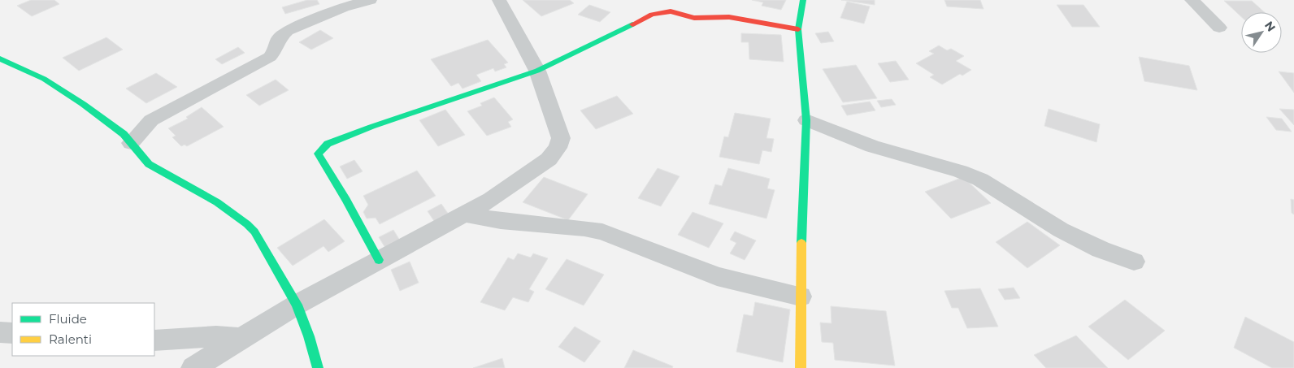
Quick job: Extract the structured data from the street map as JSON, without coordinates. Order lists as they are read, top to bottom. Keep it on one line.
{"legend":["Fluide","Ralenti"],"north":"top right"}
